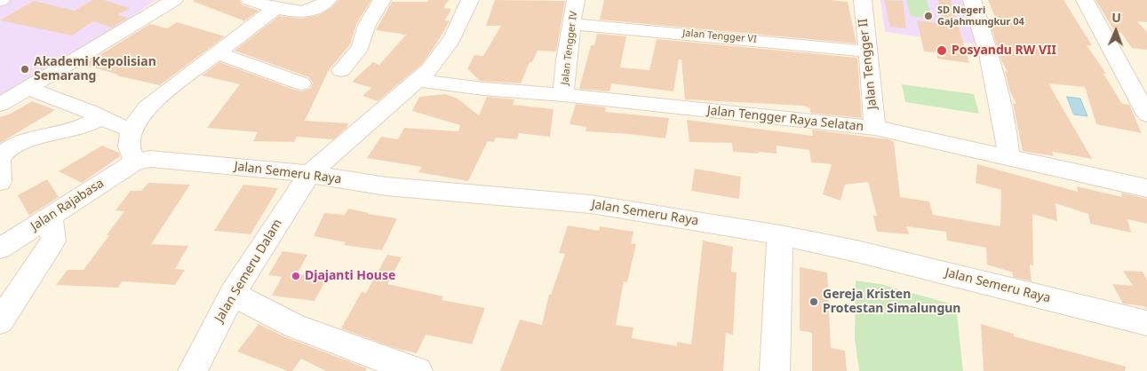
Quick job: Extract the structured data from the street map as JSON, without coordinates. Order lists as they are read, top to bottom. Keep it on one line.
{"streets":{"street":["Jalan Tengger VI","Jalan Tengger IV","Jalan Tengger II","Jalan Tengger Raya Selatan","Jalan Semeru Raya","Jalan Rajabasa","Jalan Semeru Dalam"]},"crossings":[["Jalan Tengger VI","Jalan Tengger IV"],["Jalan Tengger VI","Jalan Tengger II"],["Jalan Tengger IV","Jalan Tengger Raya Selatan"],["Jalan Tengger II","Jalan Tengger Raya Selatan"],["Jalan Tengger Raya Selatan","Jalan Semeru Dalam"],["Jalan Semeru Raya","Jalan Rajabasa"],["Jalan Semeru Raya","Jalan Semeru Dalam"]],"places":["SD Negeri Gajahmungkur 04","Posyandu RW VII","Akademi Kepolisian Semarang","Djajanti House","Gereja Kristen Protestan Simalungun"],"north":"top"}
